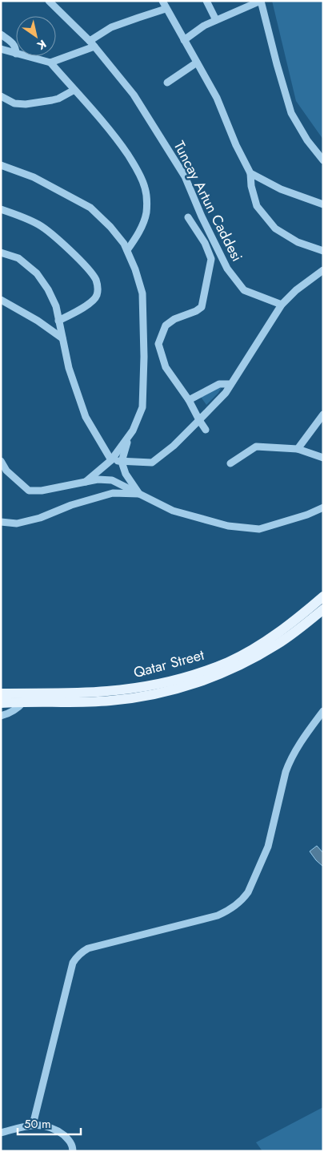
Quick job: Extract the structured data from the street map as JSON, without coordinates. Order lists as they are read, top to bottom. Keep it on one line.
{"streets":{"main road":["Qatar Street"],"street":["Tuncay Artun Caddesi"]},"scale_bar":"50 m","north":"bottom right"}
